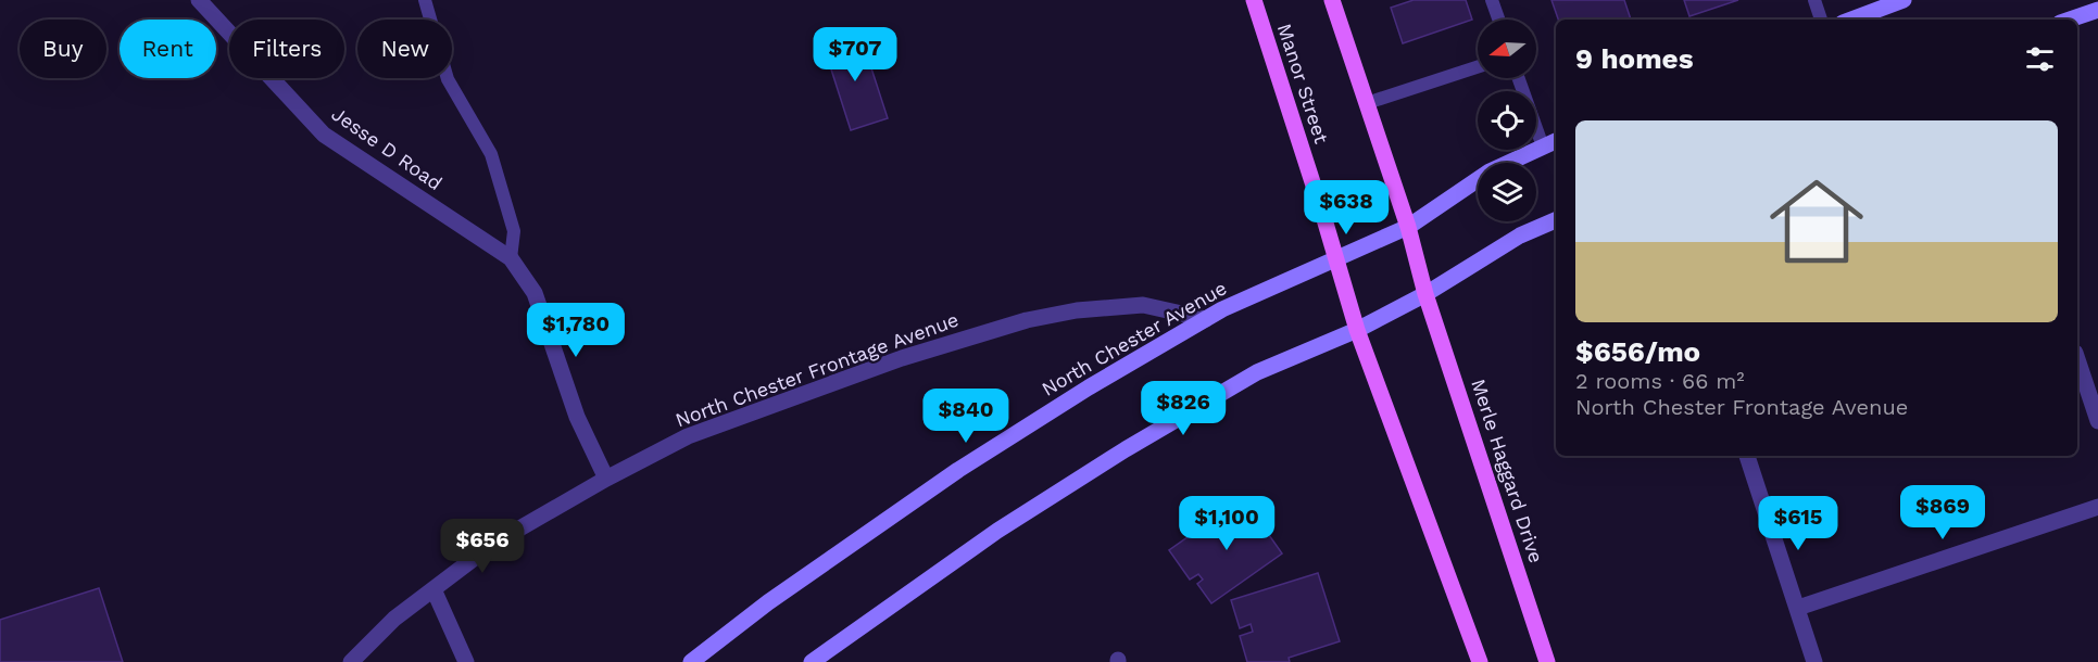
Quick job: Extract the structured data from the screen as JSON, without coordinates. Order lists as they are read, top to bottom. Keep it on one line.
{"streets":{"main road":["Manor Street","North Chester Avenue","Merle Haggard Drive"],"street":["Jesse D Road","North Chester Frontage Avenue"]},"crossings":[["Manor Street","North Chester Avenue"],["Jesse D Road","North Chester Frontage Avenue"],["North Chester Avenue","North Chester Frontage Avenue"]],"north":"left","page":{"chip":["Buy","Rent","Filters","New"],"heading":"9 homes","price":["$707","$638","$1,780","$826","$840","$869","$1,100","$615","$656"],"list":[{"name":"$656/mo","note":"2 rooms · 66 m² · North Chester Frontage Avenue"}]}}
